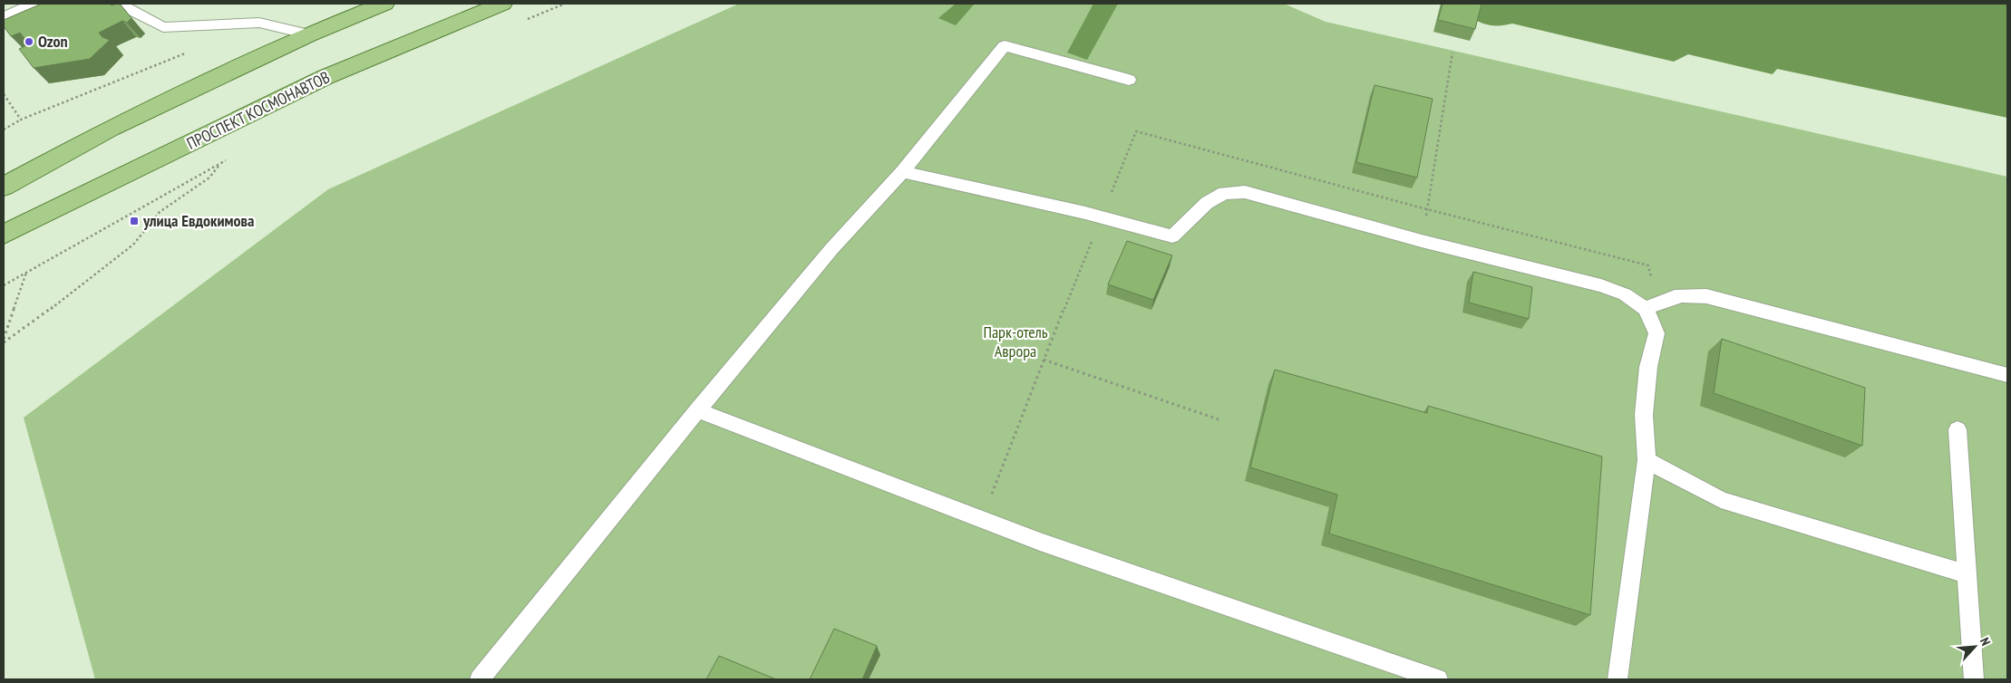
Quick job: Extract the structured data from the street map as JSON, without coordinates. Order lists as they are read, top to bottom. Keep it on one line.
{"streets":{"main road":["ПРОСПЕКТ КОСМОНАВТОВ"]},"parks":["Парк-отель Аврора"],"places":{"other":["Ozon"],"transit":["улица Евдокимова"]},"north":"top right"}
